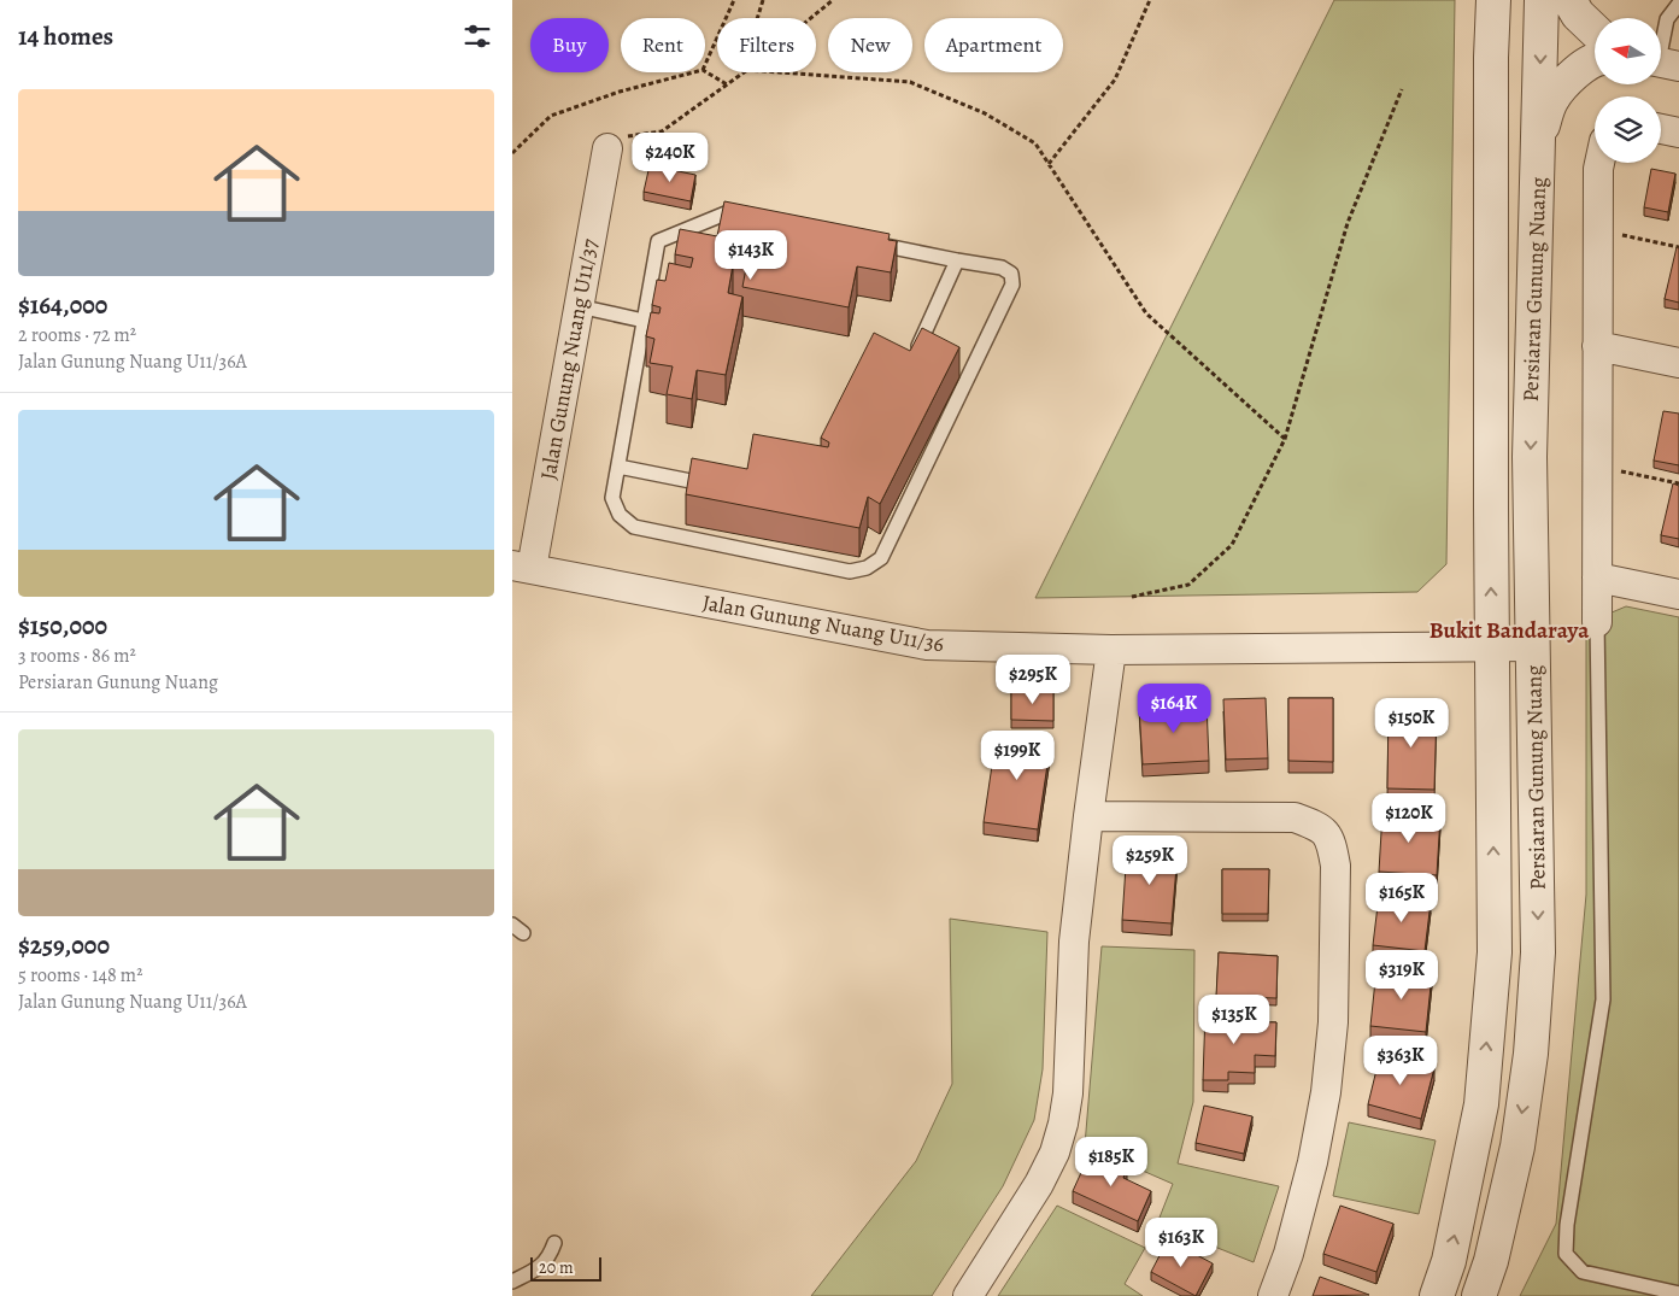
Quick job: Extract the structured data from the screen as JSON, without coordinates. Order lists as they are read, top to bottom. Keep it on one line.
{"streets":{"street":["Persiaran Gunung Nuang","Jalan Gunung Nuang U11/37","Jalan Gunung Nuang U11/36"]},"crossings":[["Persiaran Gunung Nuang","Jalan Gunung Nuang U11/36"],["Jalan Gunung Nuang U11/37","Jalan Gunung Nuang U11/36"]],"districts":["Bukit Bandaraya"],"scale_bar":"20 m","north":"left","page":{"heading":"14 homes","chip":["Buy","Rent","Filters","New","Apartment"],"list":[{"name":"$164,000","note":"2 rooms · 72 m² · Jalan Gunung Nuang U11/36A"},{"name":"$150,000","note":"3 rooms · 86 m² · Persiaran Gunung Nuang"},{"name":"$259,000","note":"5 rooms · 148 m² · Jalan Gunung Nuang U11/36A"}],"price":["$240K","$143K","$295K","$164K","$150K","$199K","$120K","$259K","$165K","$319K","$135K","$363K","$185K","$163K"],"scale":"20 m"}}
